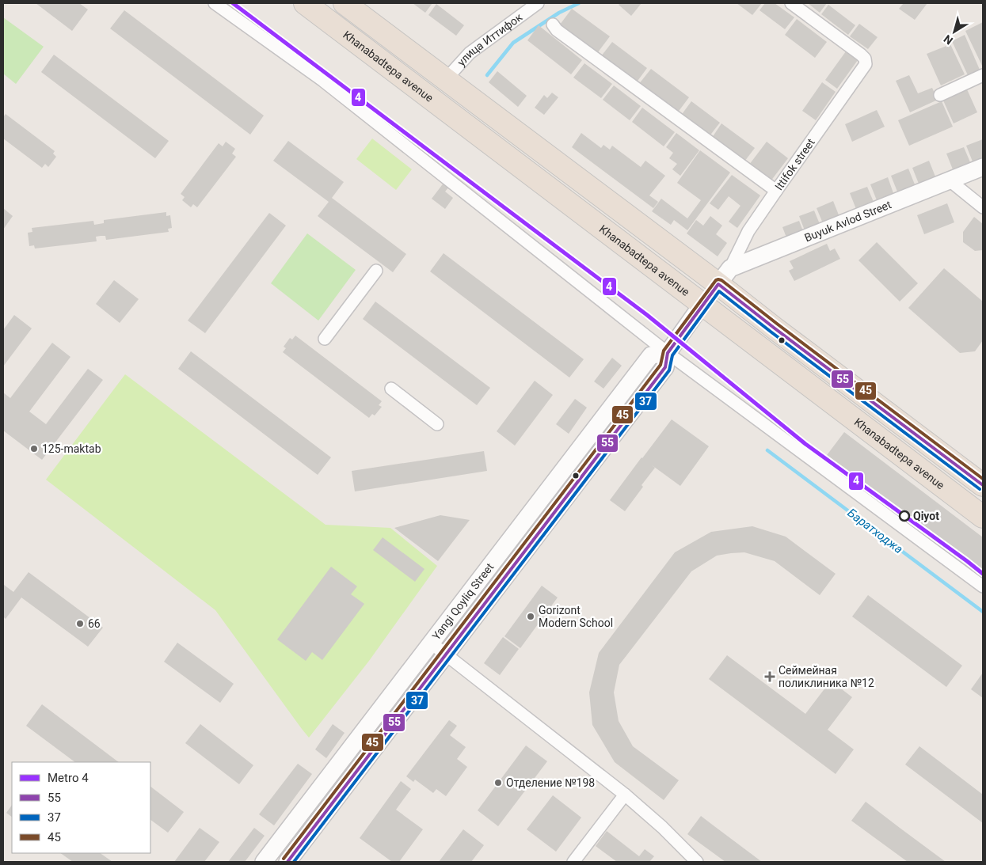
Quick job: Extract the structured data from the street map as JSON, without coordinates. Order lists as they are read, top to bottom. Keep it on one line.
{"streets":{"highway":["Khanabadtepa avenue"],"main road":["Buyuk Avlod Street","Yangi Qoyliq Street"],"street":["улица Иттифок","Ittifok street"]},"crossings":[["Ittifok street","Buyuk Avlod Street"]],"water":["Баратходжа"],"places":{"other":["125-maktab","Qiyot","Gorizont Modern School","66","Отделение №198"],"health":["Сеймейная поликлиника №12"]},"lines":["metro line 4","transit line 45","transit line 55","transit line 37"],"legend":["Metro 4","55","37","45"],"north":"bottom left"}
